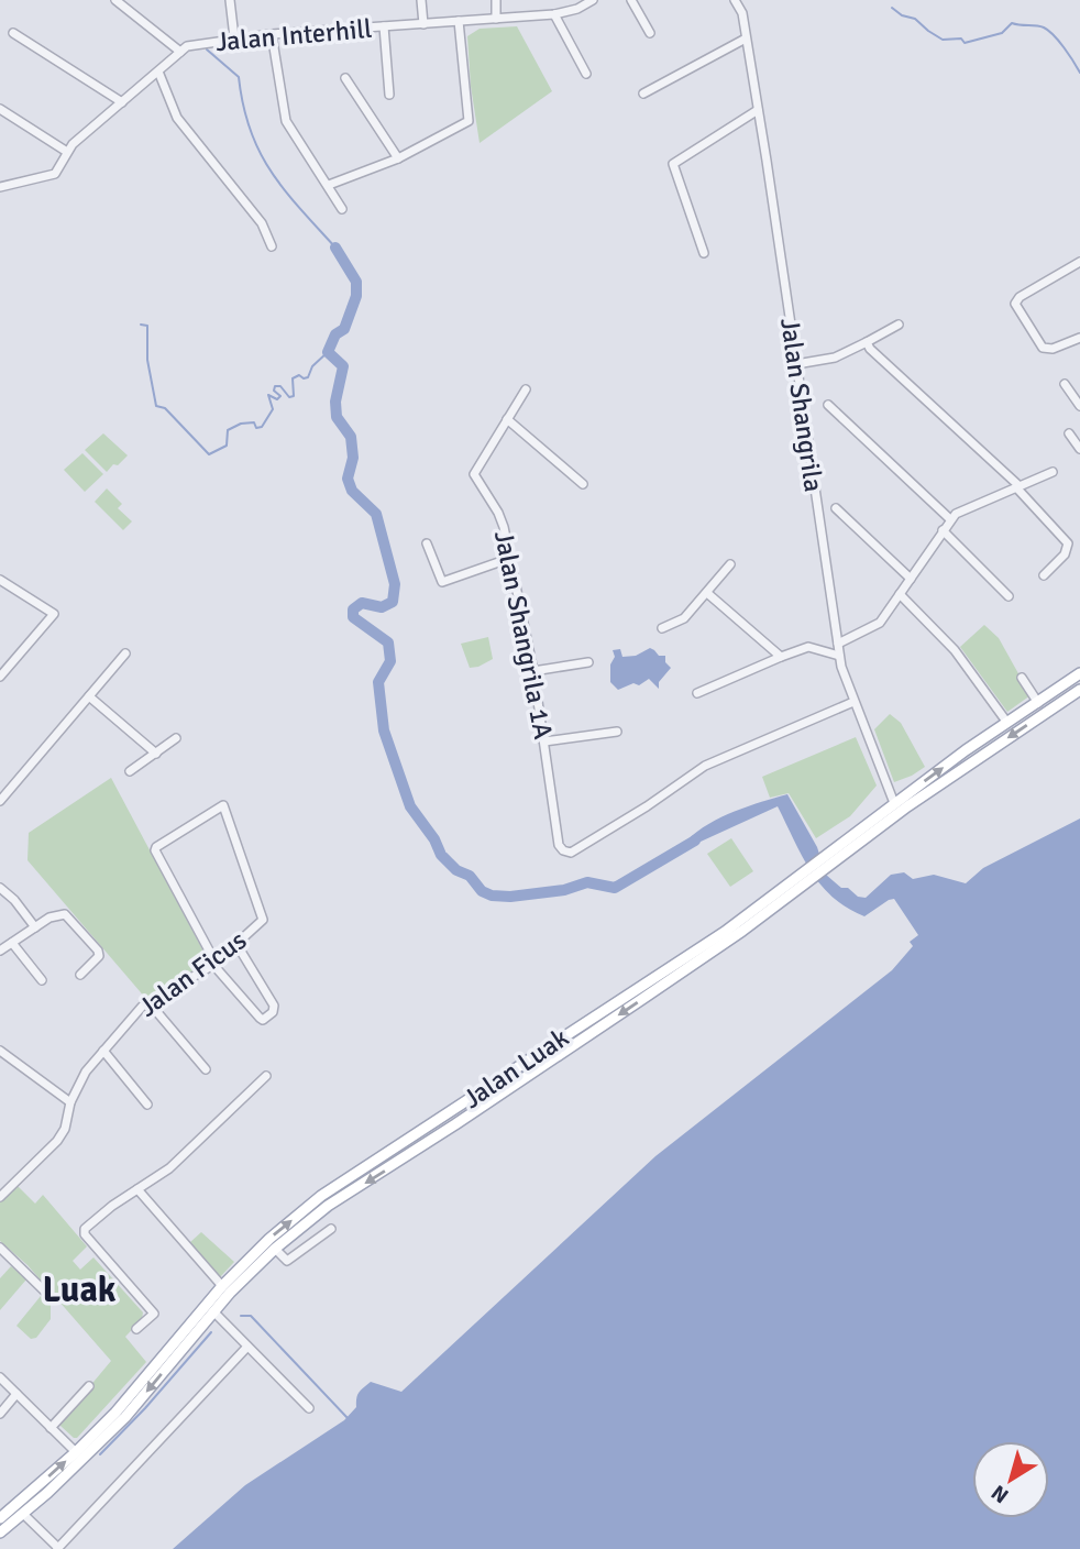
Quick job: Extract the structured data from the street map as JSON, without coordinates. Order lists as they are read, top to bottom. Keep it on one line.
{"streets":{"main road":["Jalan Luak"],"street":["Jalan Interhill","Jalan Shangrila","Jalan Shangrila 1A","Jalan Ficus"]},"crossings":[["Jalan Shangrila","Jalan Shangrila 1A"],["Jalan Shangrila","Jalan Luak"]],"districts":["Luak"],"north":"bottom left"}
